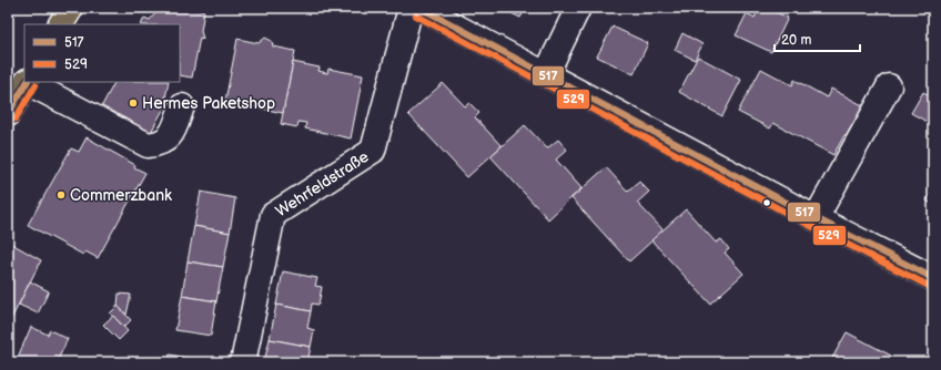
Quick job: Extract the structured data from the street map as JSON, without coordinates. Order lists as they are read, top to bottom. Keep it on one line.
{"streets":{"street":["Wehrfeldstraße"]},"places":["Hermes Paketshop","Commerzbank"],"lines":["transit line 517","transit line 529"],"legend":["517","529"],"scale_bar":"20 m"}
